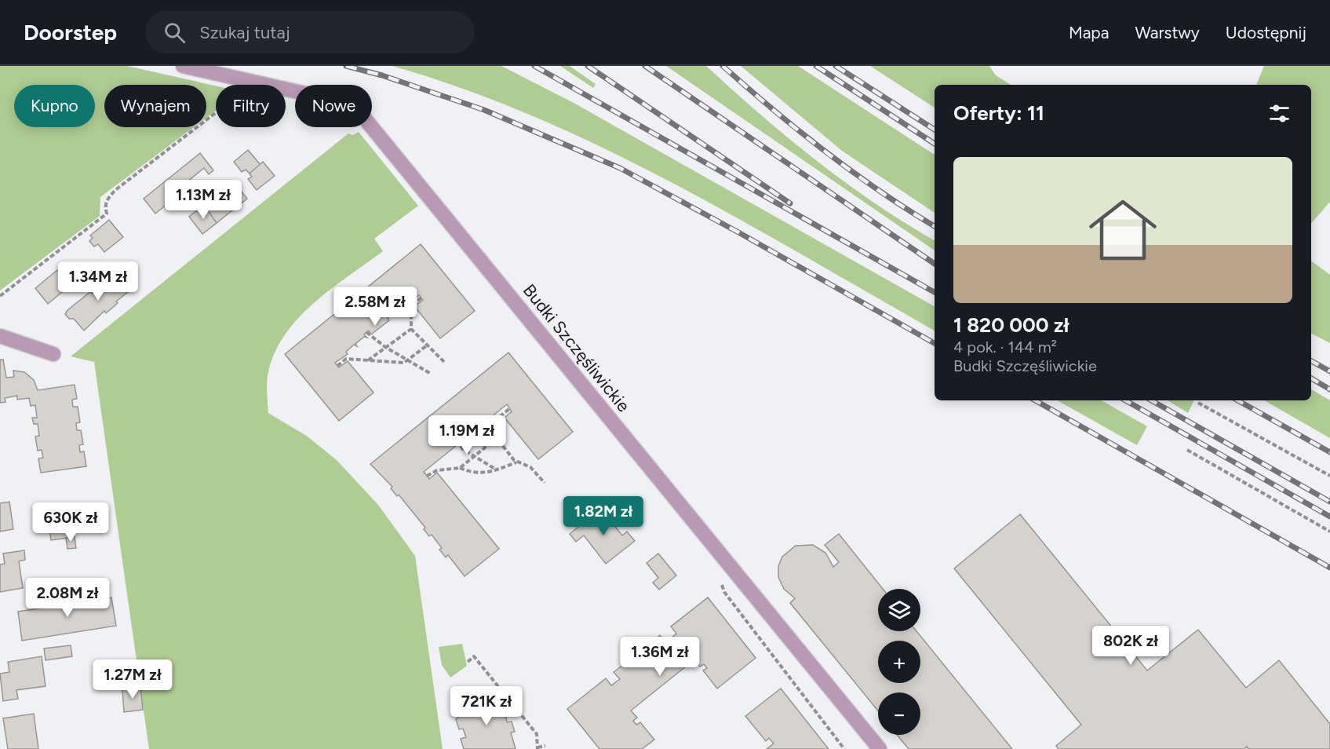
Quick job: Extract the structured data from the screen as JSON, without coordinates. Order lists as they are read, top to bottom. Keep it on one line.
{"streets":{"street":["Budki Szczęśliwickie"]},"page":{"header":"Doorstep","search":"Szukaj tutaj","nav":["Mapa","Warstwy","Udostępnij"],"chip":["Kupno","Wynajem","Filtry","Nowe"],"heading":"Oferty: 11","list":[{"name":"1 820 000 zł","note":"4 pok. · 144 m² · Budki Szczęśliwickie"}],"price":["1.13M zł","1.34M zł","2.58M zł","1.19M zł","1.82M zł","630K zł","2.08M zł","802K zł","1.36M zł","1.27M zł","721K zł"],"map_buttons":["+","−"]}}
